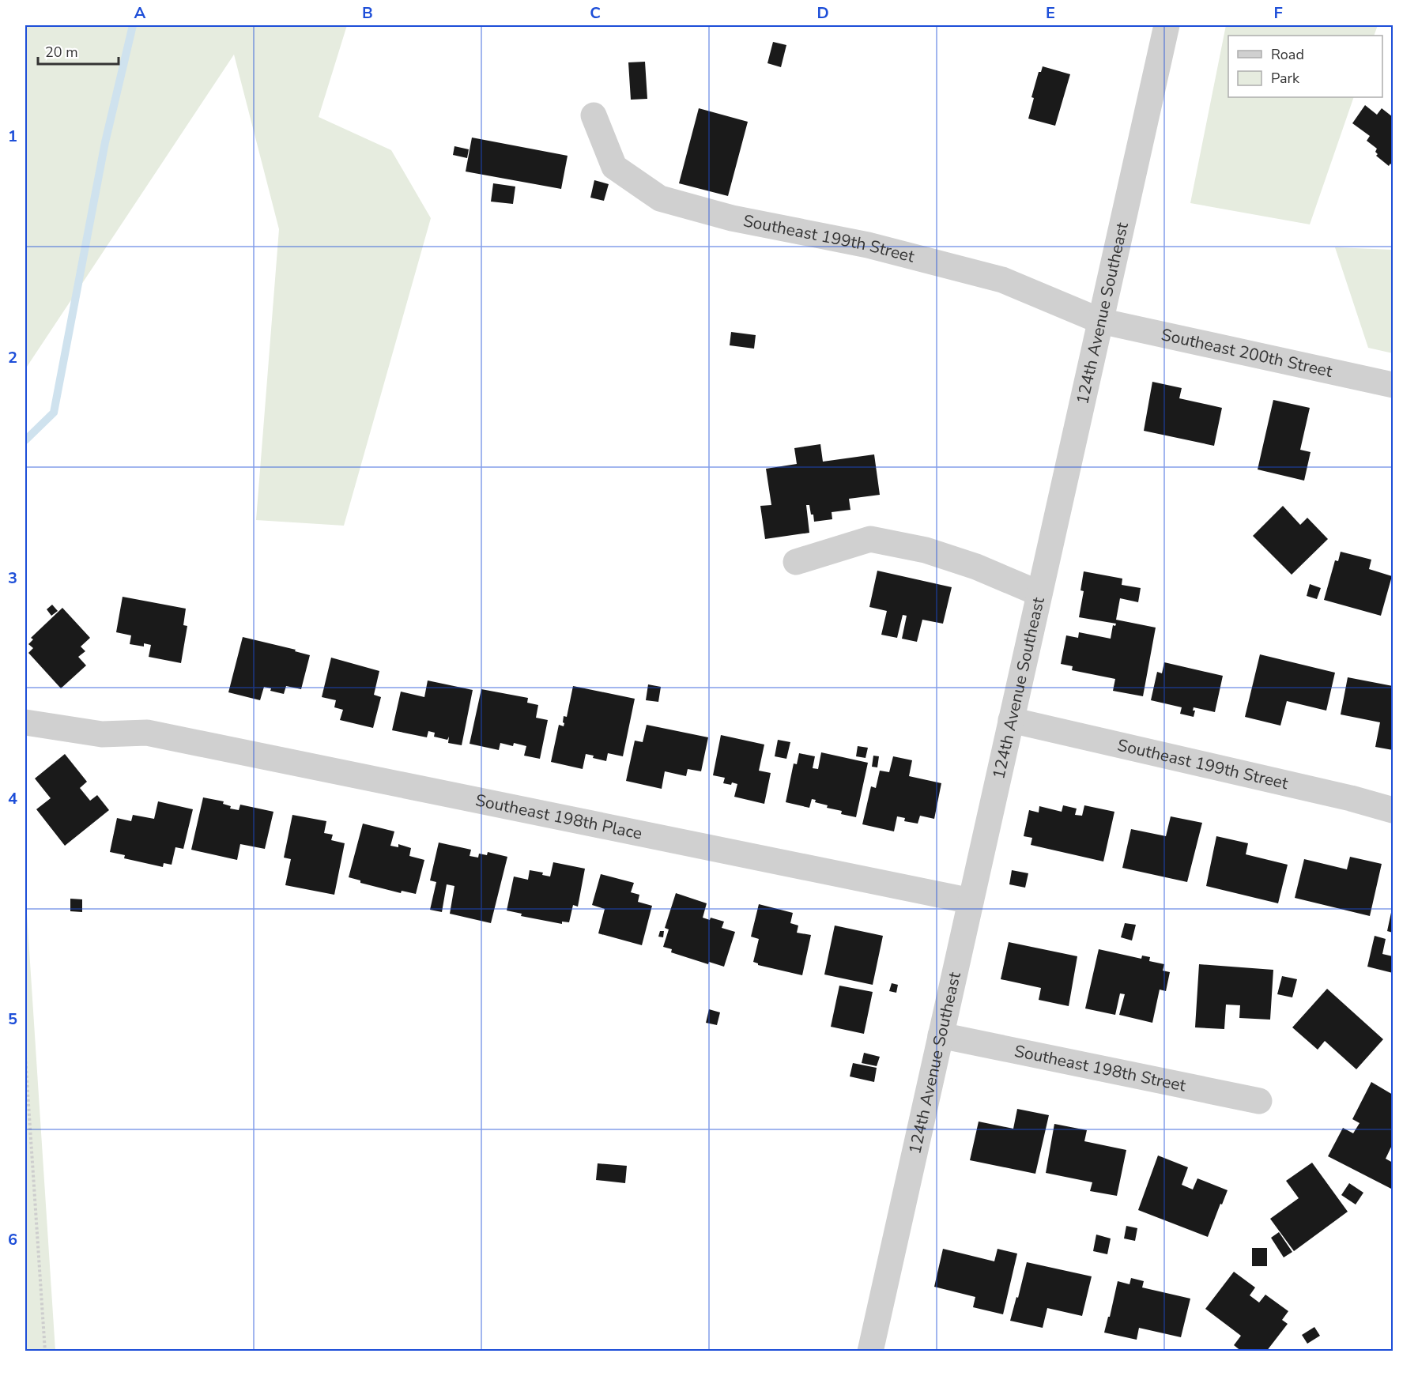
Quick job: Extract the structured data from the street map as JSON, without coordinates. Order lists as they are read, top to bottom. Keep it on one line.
{"streets":{"street":["Southeast 199th Street","124th Avenue Southeast","Southeast 200th Street","Southeast 198th Place","Southeast 198th Street"]},"crossings":[["Southeast 199th Street","124th Avenue Southeast"],["Southeast 199th Street","Southeast 200th Street"],["124th Avenue Southeast","Southeast 200th Street"],["124th Avenue Southeast","Southeast 198th Place"],["124th Avenue Southeast","Southeast 198th Street"]],"legend":["Road","Park"],"scale_bar":"20 m","grid":{"columns":["A","B","C","D","E","F"],"rows":["1","2","3","4","5","6"]}}
